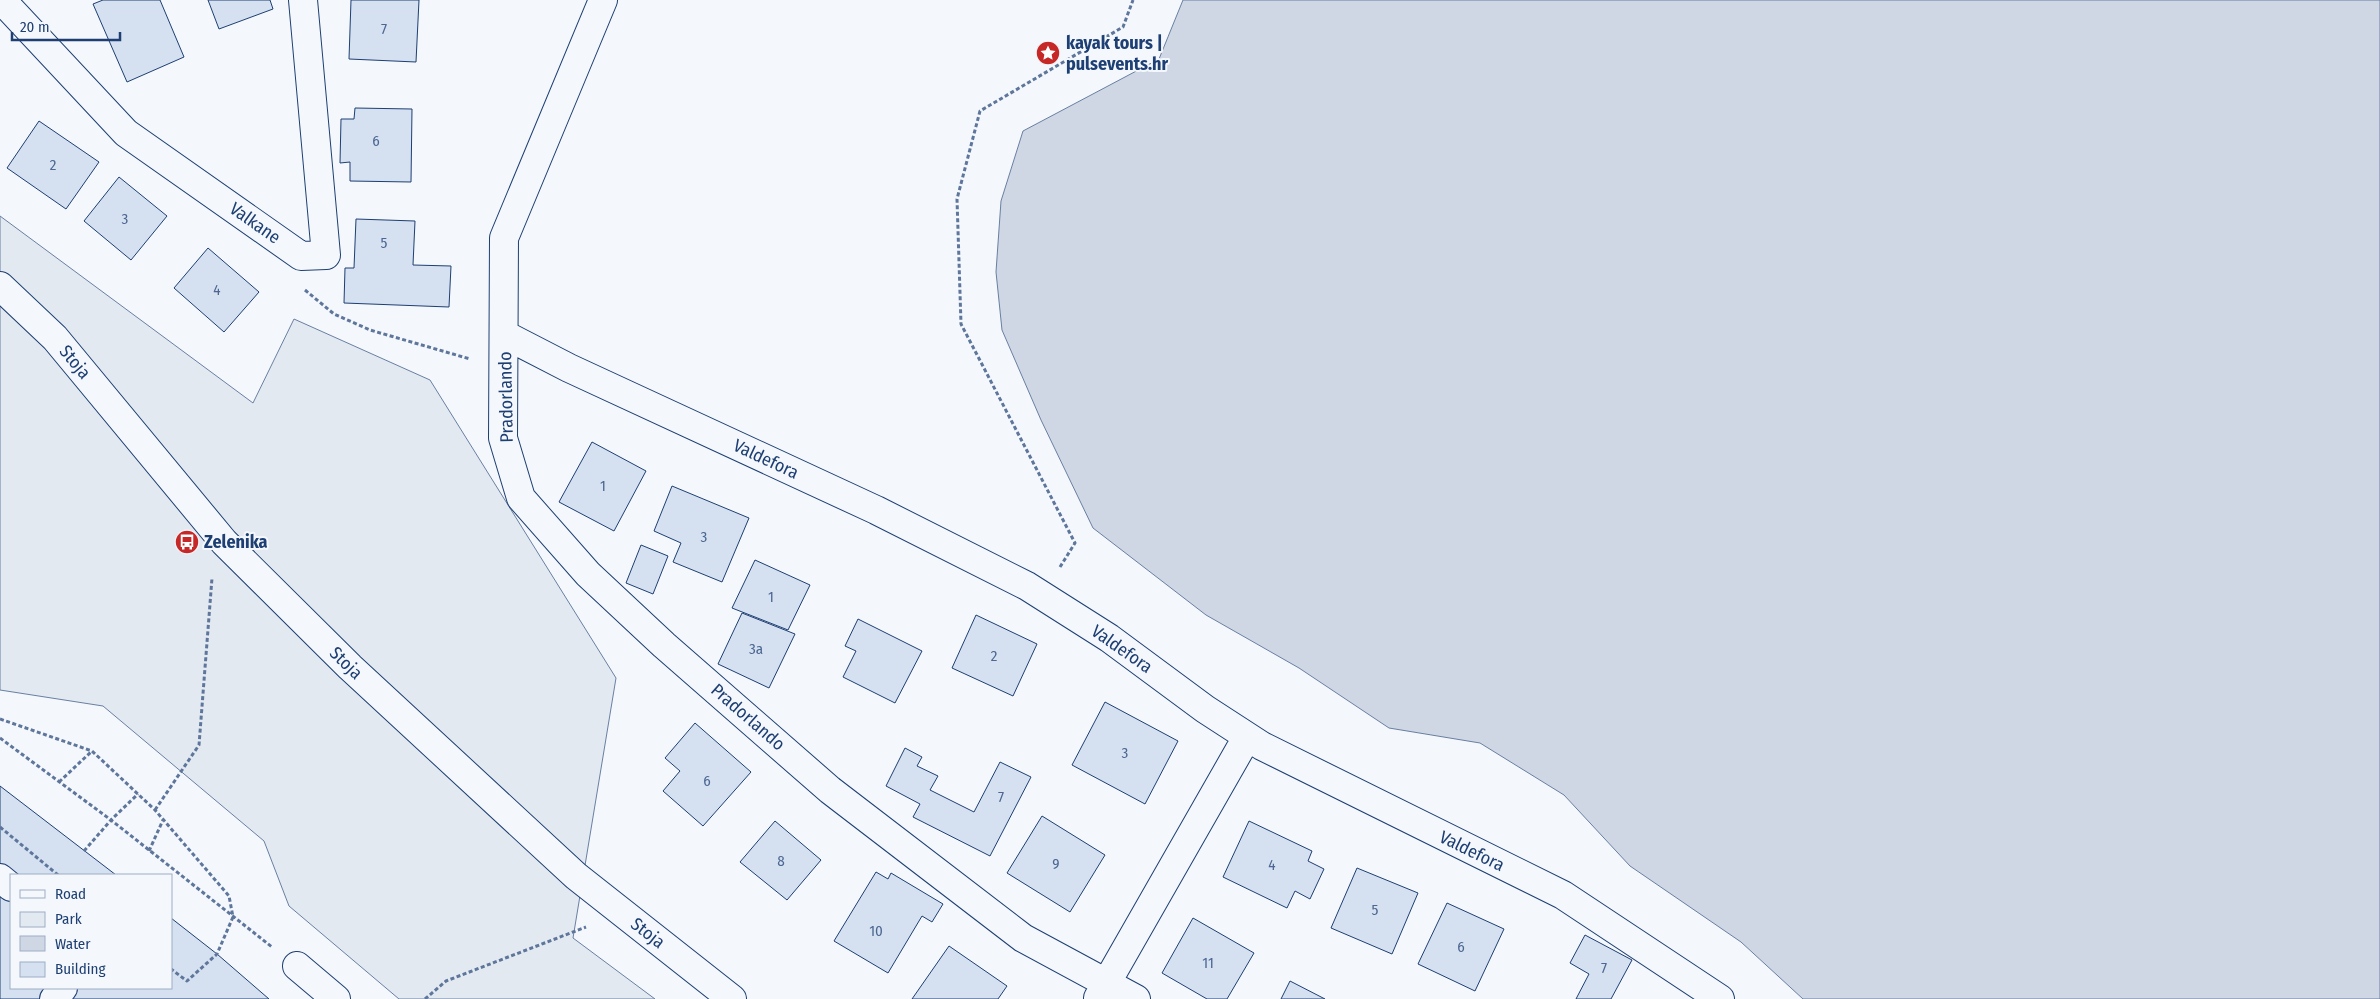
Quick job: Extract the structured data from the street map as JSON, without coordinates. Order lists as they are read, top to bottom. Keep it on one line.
{"streets":{"street":["Valkane","Stoja","Pradorlando","Valdefora"]},"crossings":[["Pradorlando","Valdefora"]],"places":{"place":["kayak tours | pulsevents.hr"],"bus stop":["Zelenika"]},"house_numbers":["7","6","2","3","5","4","1","3","1","3a","2","3","6","7","8","9","4","5","10","6","11","7"],"legend":["Road","Park","Water","Building"],"scale_bar":"20 m"}
